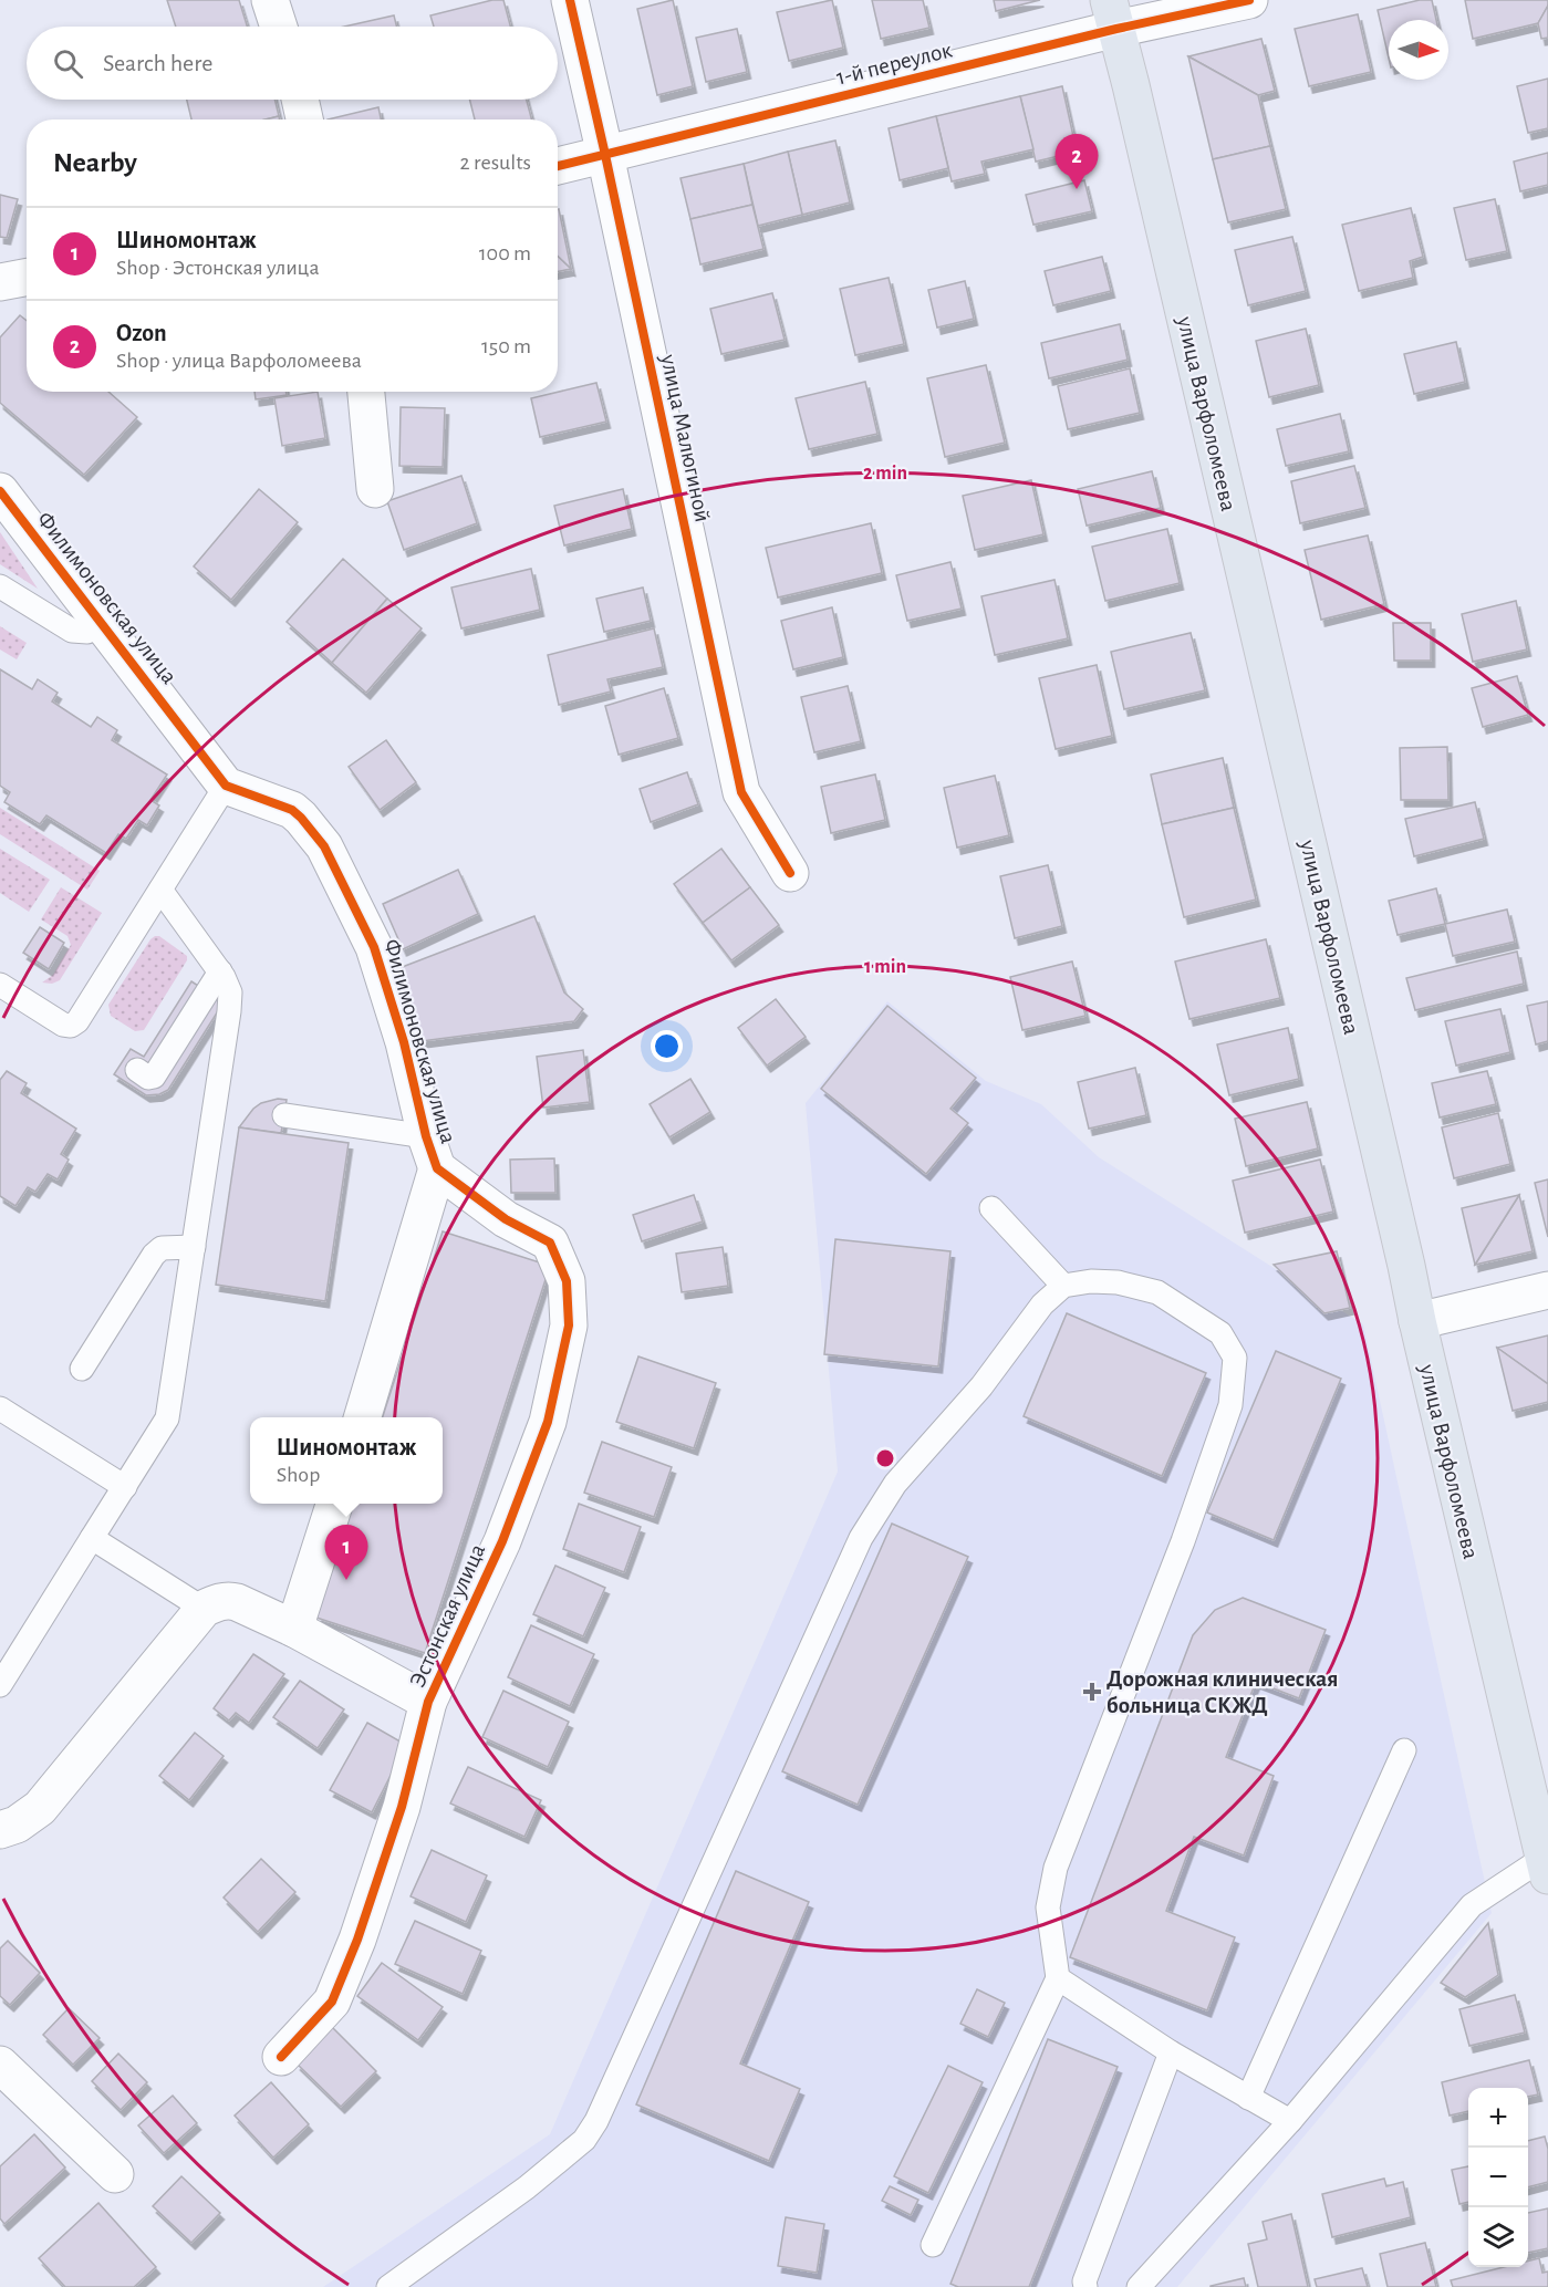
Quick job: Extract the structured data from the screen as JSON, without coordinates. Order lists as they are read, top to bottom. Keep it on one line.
{"streets":{"main road":["улица Варфоломеева"],"street":["1-й переулок","улица Малюгиной","Филимоновская улица","Эстонская улица"]},"crossings":[["1-й переулок","улица Варфоломеева"],["1-й переулок","улица Малюгиной"],["Филимоновская улица","Эстонская улица"]],"places":{"health":["Дорожная клиническая больница СКЖД"]},"north":"right","page":{"search":"Search here","heading":["Nearby","2 results"],"pins":["2","1"],"list":[{"mark":"1","name":"Шиномонтаж","note":"Shop · Эстонская улица","value":"100 m"},{"mark":"2","name":"Ozon","note":"Shop · улица Варфоломеева","value":"150 m"}],"popup":["Шиномонтаж","Shop"],"map_buttons":["+","−"]},"rings":["2 min","1 min"]}
